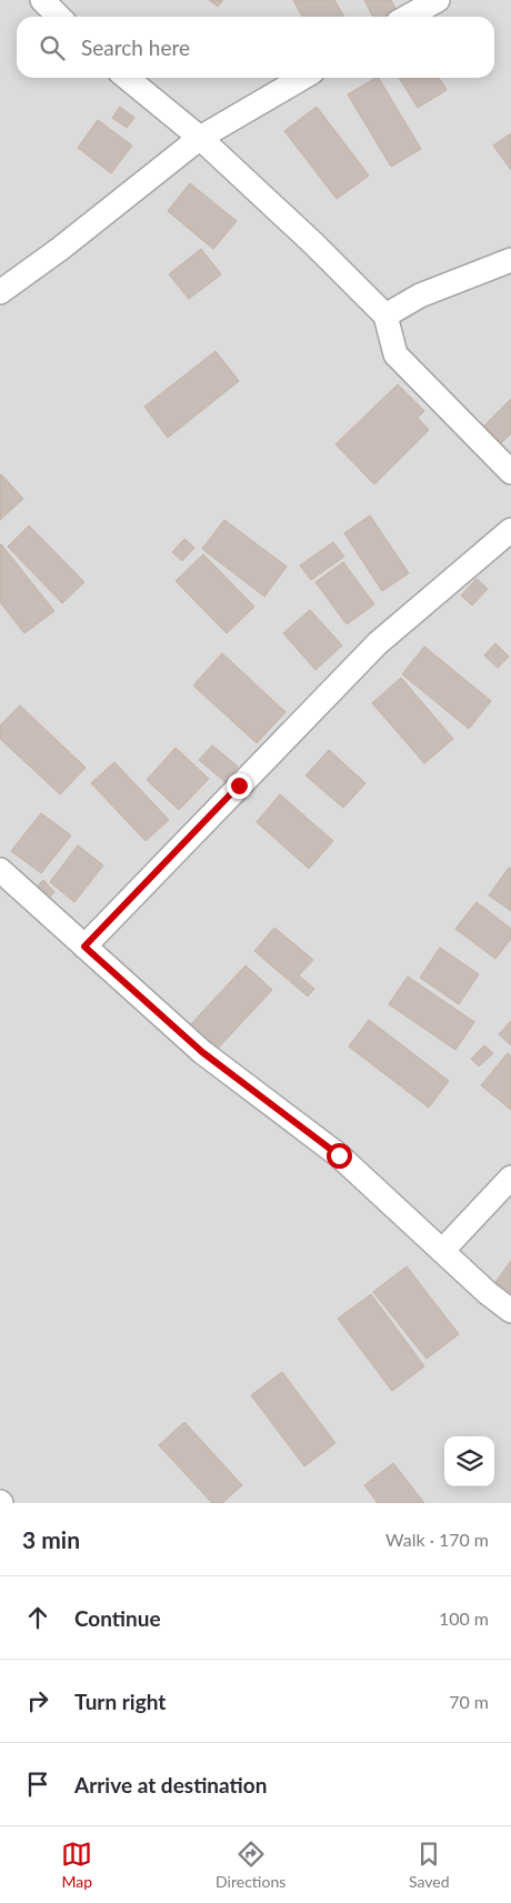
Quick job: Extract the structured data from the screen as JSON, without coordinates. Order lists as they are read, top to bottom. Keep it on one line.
{"page":{"search":"Search here","heading":["3 min","Walk · 170 m"],"list":[["Continue","100 m"],["Turn right","70 m"],"Arrive at destination"],"nav":["Map","Directions","Saved"]}}
